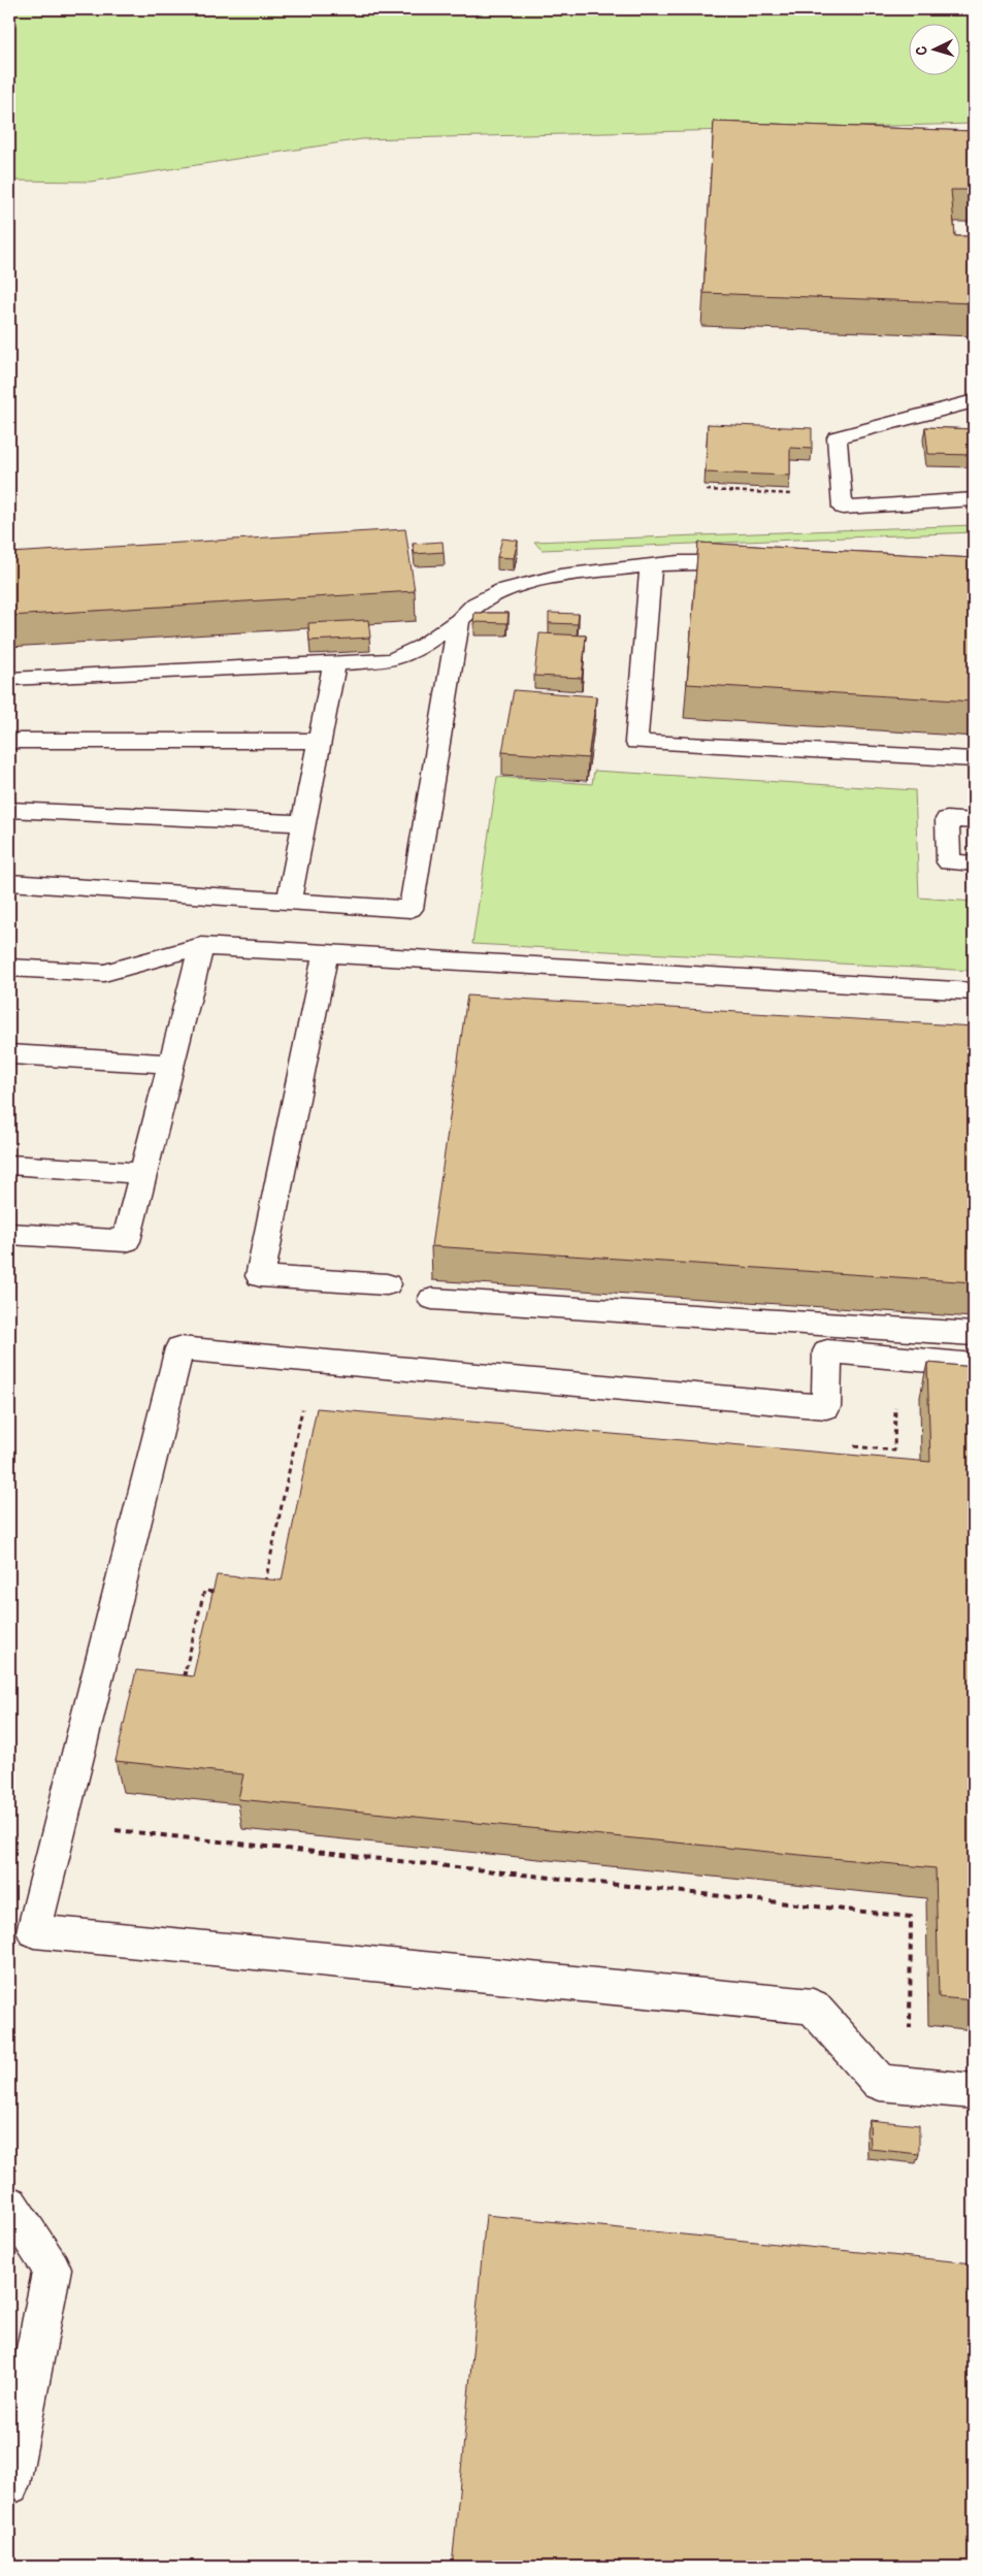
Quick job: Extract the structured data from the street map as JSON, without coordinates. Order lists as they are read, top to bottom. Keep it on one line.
{"north":"left"}
